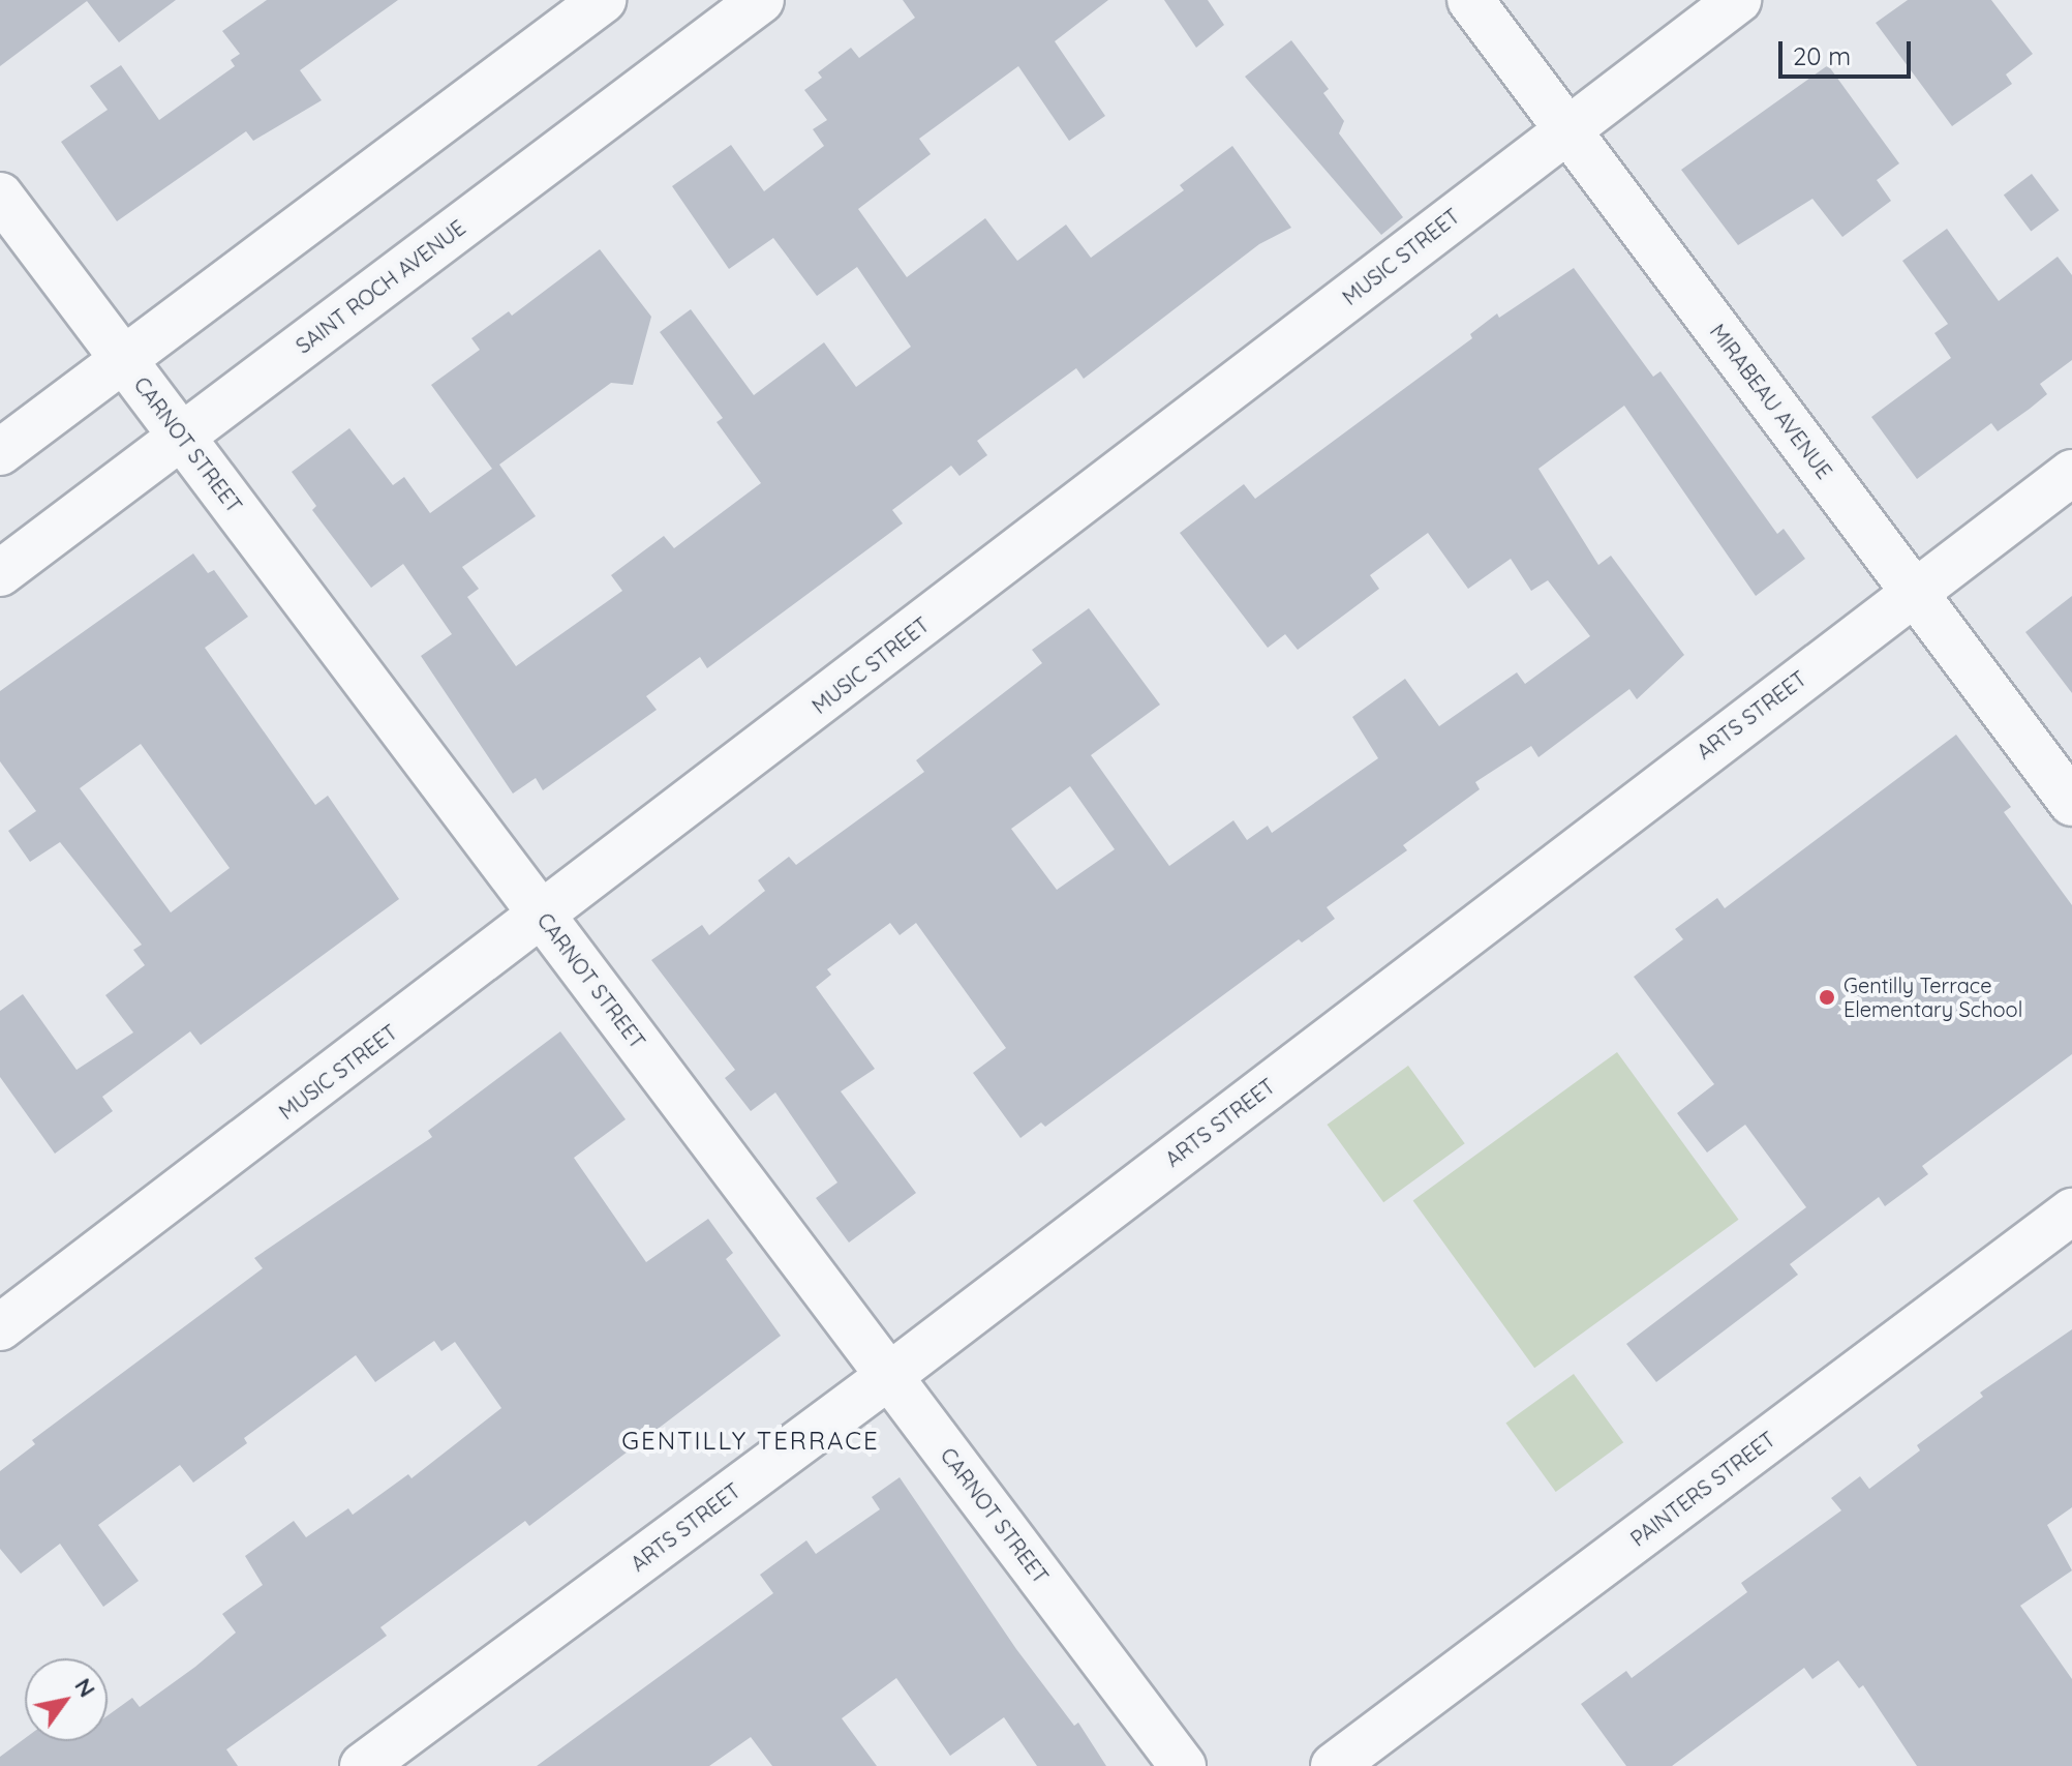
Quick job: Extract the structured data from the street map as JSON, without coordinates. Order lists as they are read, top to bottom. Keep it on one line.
{"streets":{"street":["MUSIC STREET","SAINT ROCH AVENUE","MIRABEAU AVENUE","CARNOT STREET","ARTS STREET","PAINTERS STREET"]},"crossings":[["MUSIC STREET","MIRABEAU AVENUE"],["MUSIC STREET","CARNOT STREET"],["SAINT ROCH AVENUE","CARNOT STREET"],["MIRABEAU AVENUE","ARTS STREET"],["CARNOT STREET","ARTS STREET"]],"districts":["GENTILLY TERRACE"],"places":["Gentilly Terrace Elementary School"],"scale_bar":"20 m","north":"top right"}
